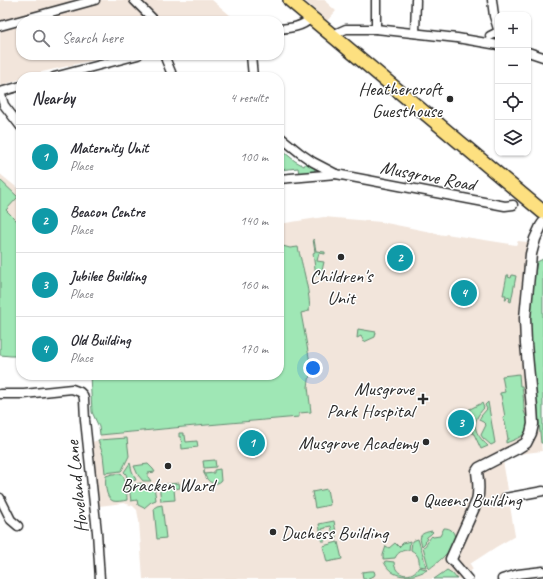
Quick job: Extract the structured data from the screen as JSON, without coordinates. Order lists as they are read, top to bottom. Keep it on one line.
{"streets":{"street":["Musgrove Road","Hoveland Lane"]},"places":{"other":["Heathercroft Guesthouse","Children's Unit","Musgrove Academy","Bracken Ward","Queens Building","Duchess Building"],"health":["Musgrove Park Hospital"]},"page":{"map_buttons":["+","−"],"search":"Search here","heading":["Nearby","4 results"],"list":[{"mark":"1","name":"Maternity Unit","note":"Place","value":"100 m"},{"mark":"2","name":"Beacon Centre","note":"Place","value":"140 m"},{"mark":"3","name":"Jubilee Building","note":"Place","value":"160 m"},{"mark":"4","name":"Old Building","note":"Place","value":"170 m"}],"pins":["2","4","3","1"]}}
